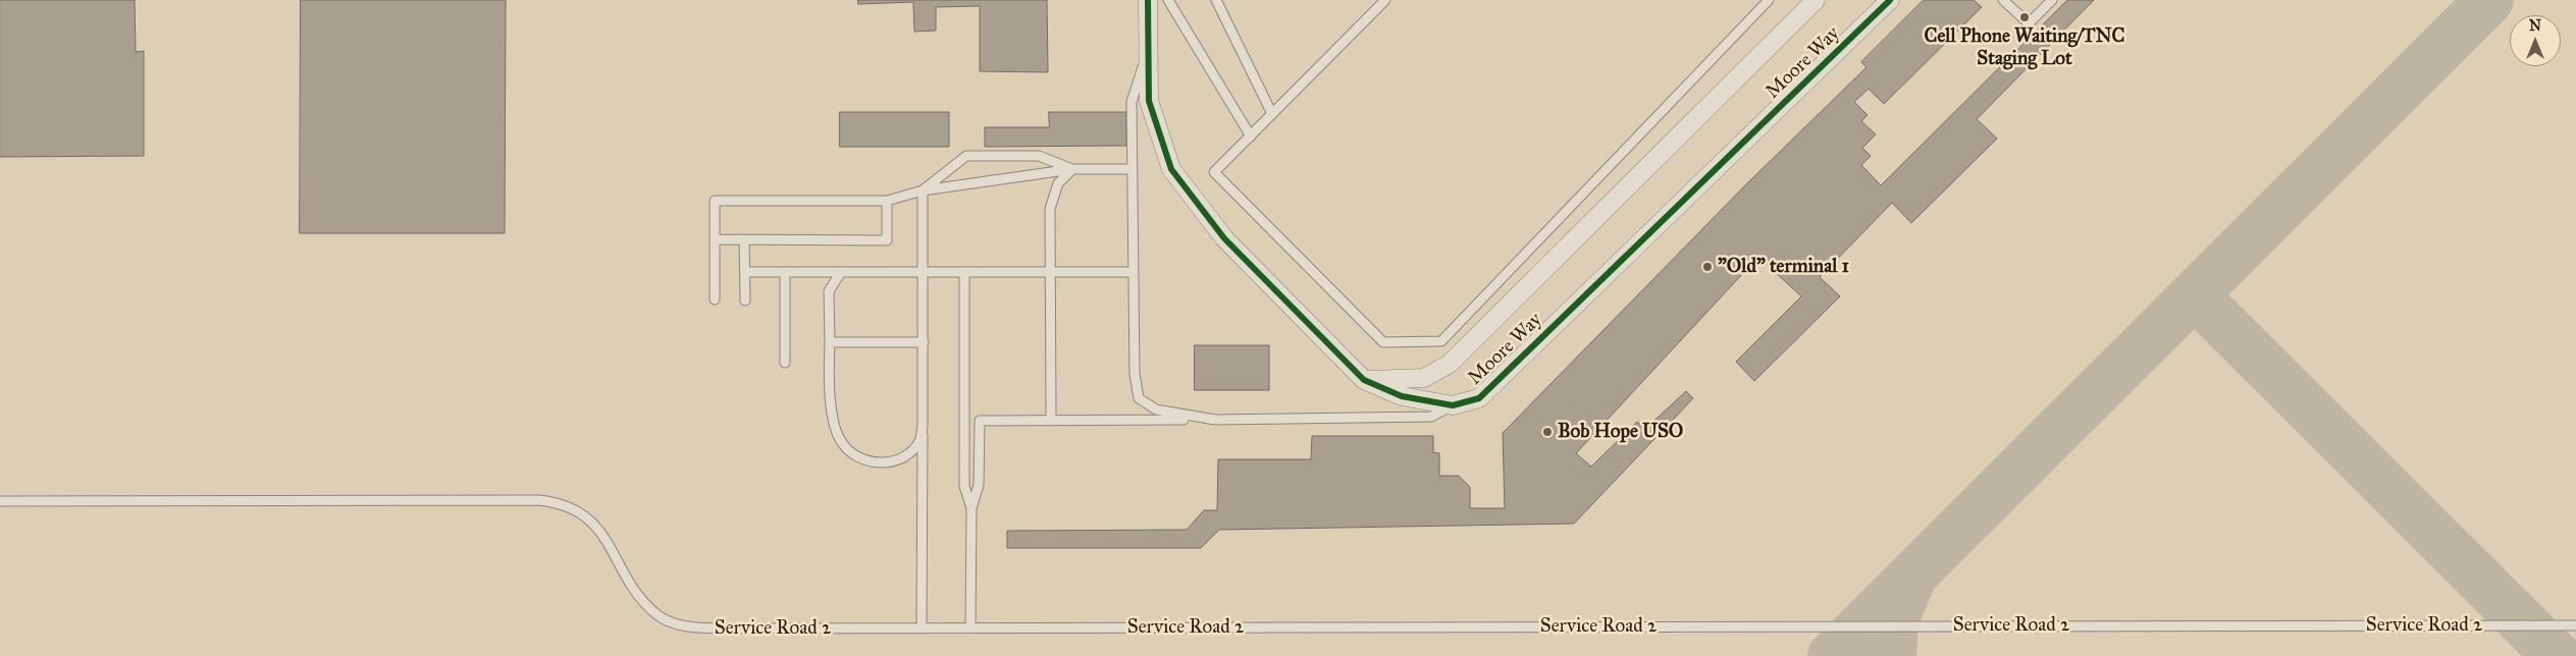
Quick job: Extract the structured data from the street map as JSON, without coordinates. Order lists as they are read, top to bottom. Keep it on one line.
{"streets":{"street":["Moore Way"],"lane":["Service Road 2"]},"places":["Cell Phone Waiting/TNC Staging Lot","\"Old\" terminal 1","Bob Hope USO"],"north":"top"}
